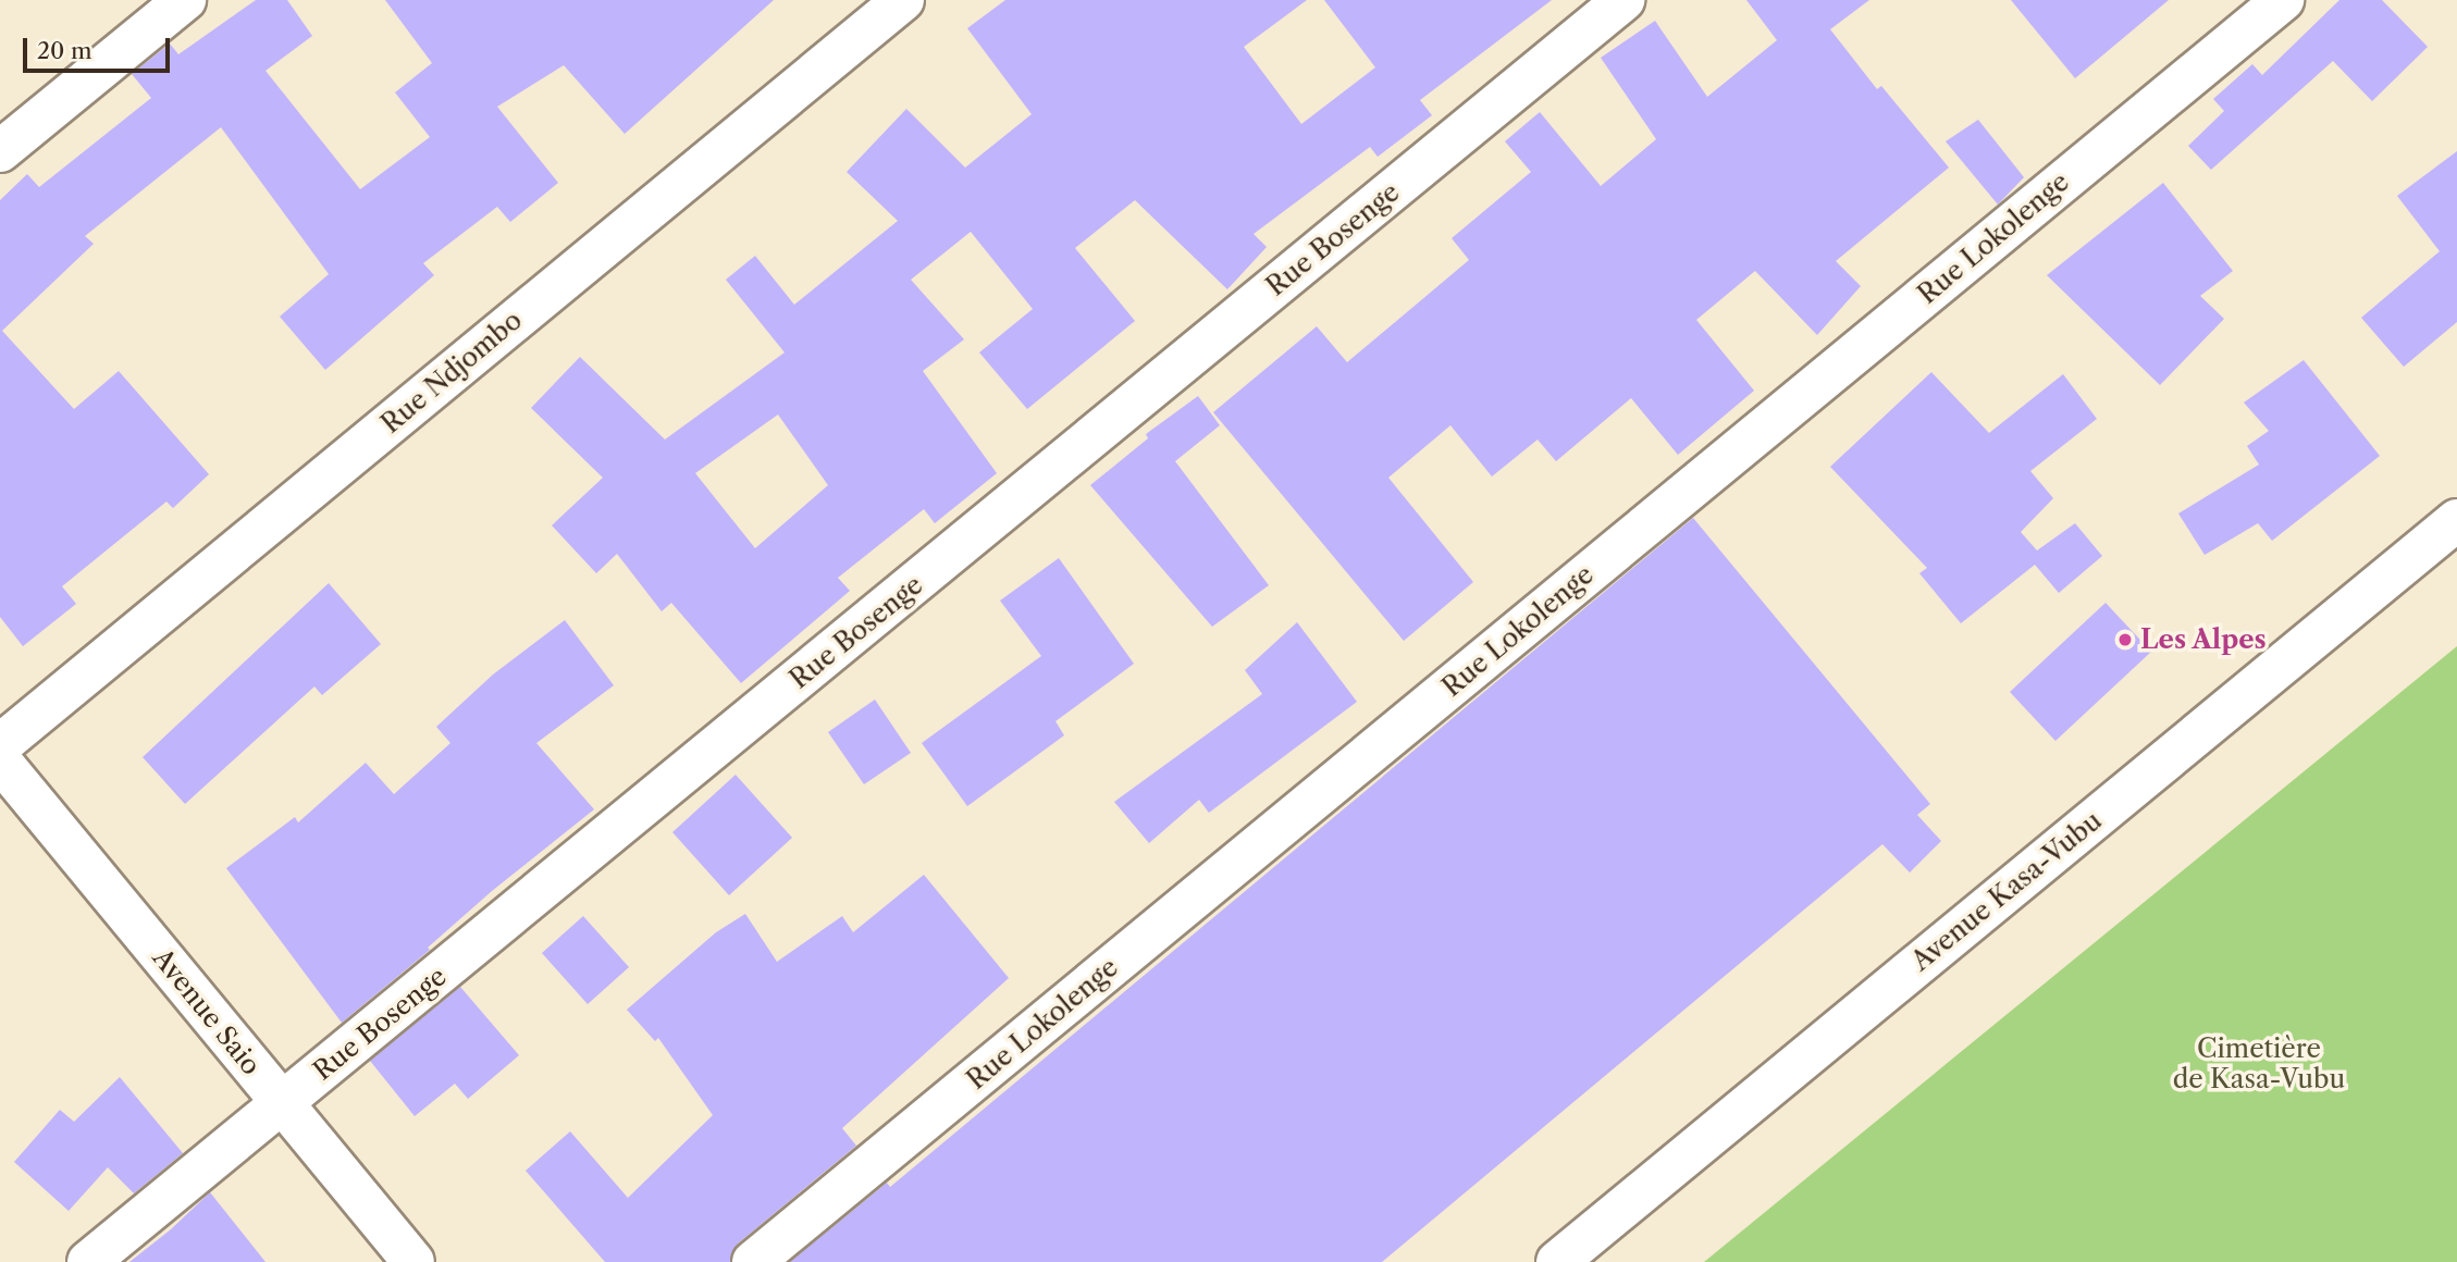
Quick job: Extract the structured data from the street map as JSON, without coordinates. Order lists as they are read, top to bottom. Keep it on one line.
{"streets":{"street":["Rue Lokolenge","Rue Bosenge","Rue Ndjombo","Avenue Kasa-Vubu","Avenue Saio"]},"crossings":[["Rue Bosenge","Avenue Saio"]],"parks":["Cimetière de Kasa-Vubu"],"places":["Les Alpes"],"scale_bar":"20 m"}
